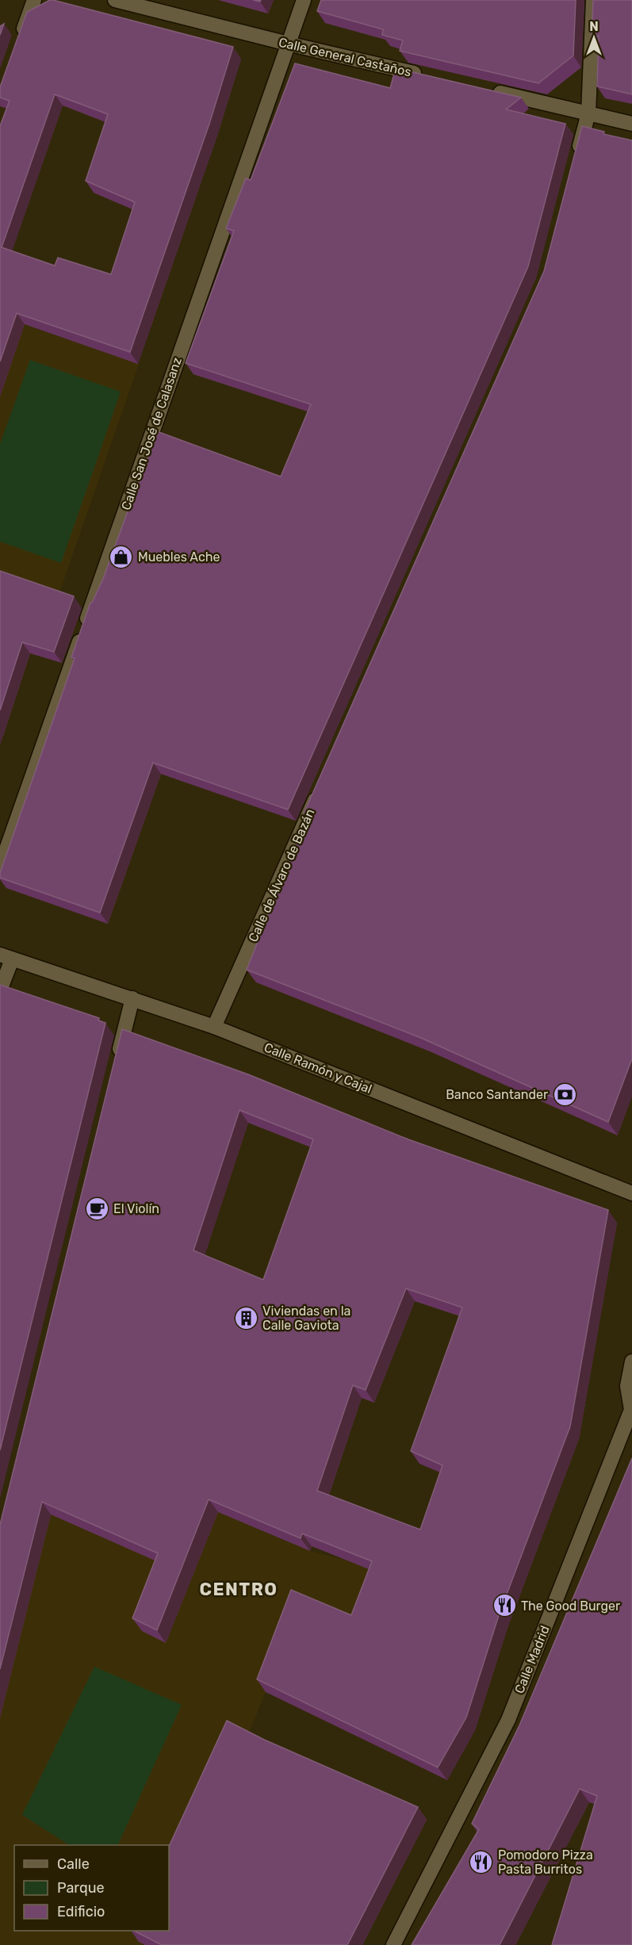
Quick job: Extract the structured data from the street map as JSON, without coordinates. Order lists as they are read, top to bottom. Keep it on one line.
{"streets":{"street":["Calle General Castaños","Calle San José de Calasanz","Calle de Álvaro de Bazán","Calle Ramón y Cajal","Calle Madrid"]},"crossings":[["Calle General Castaños","Calle San José de Calasanz"],["Calle de Álvaro de Bazán","Calle Ramón y Cajal"]],"districts":["CENTRO"],"places":{"shop":["Muebles Ache"],"bank":["Banco Santander"],"cafe":["El Violín"],"building":["Viviendas en la Calle Gaviota"],"restaurant":["The Good Burger","Pomodoro Pizza Pasta Burritos"]},"legend":["Calle","Parque","Edificio"],"north":"top"}
